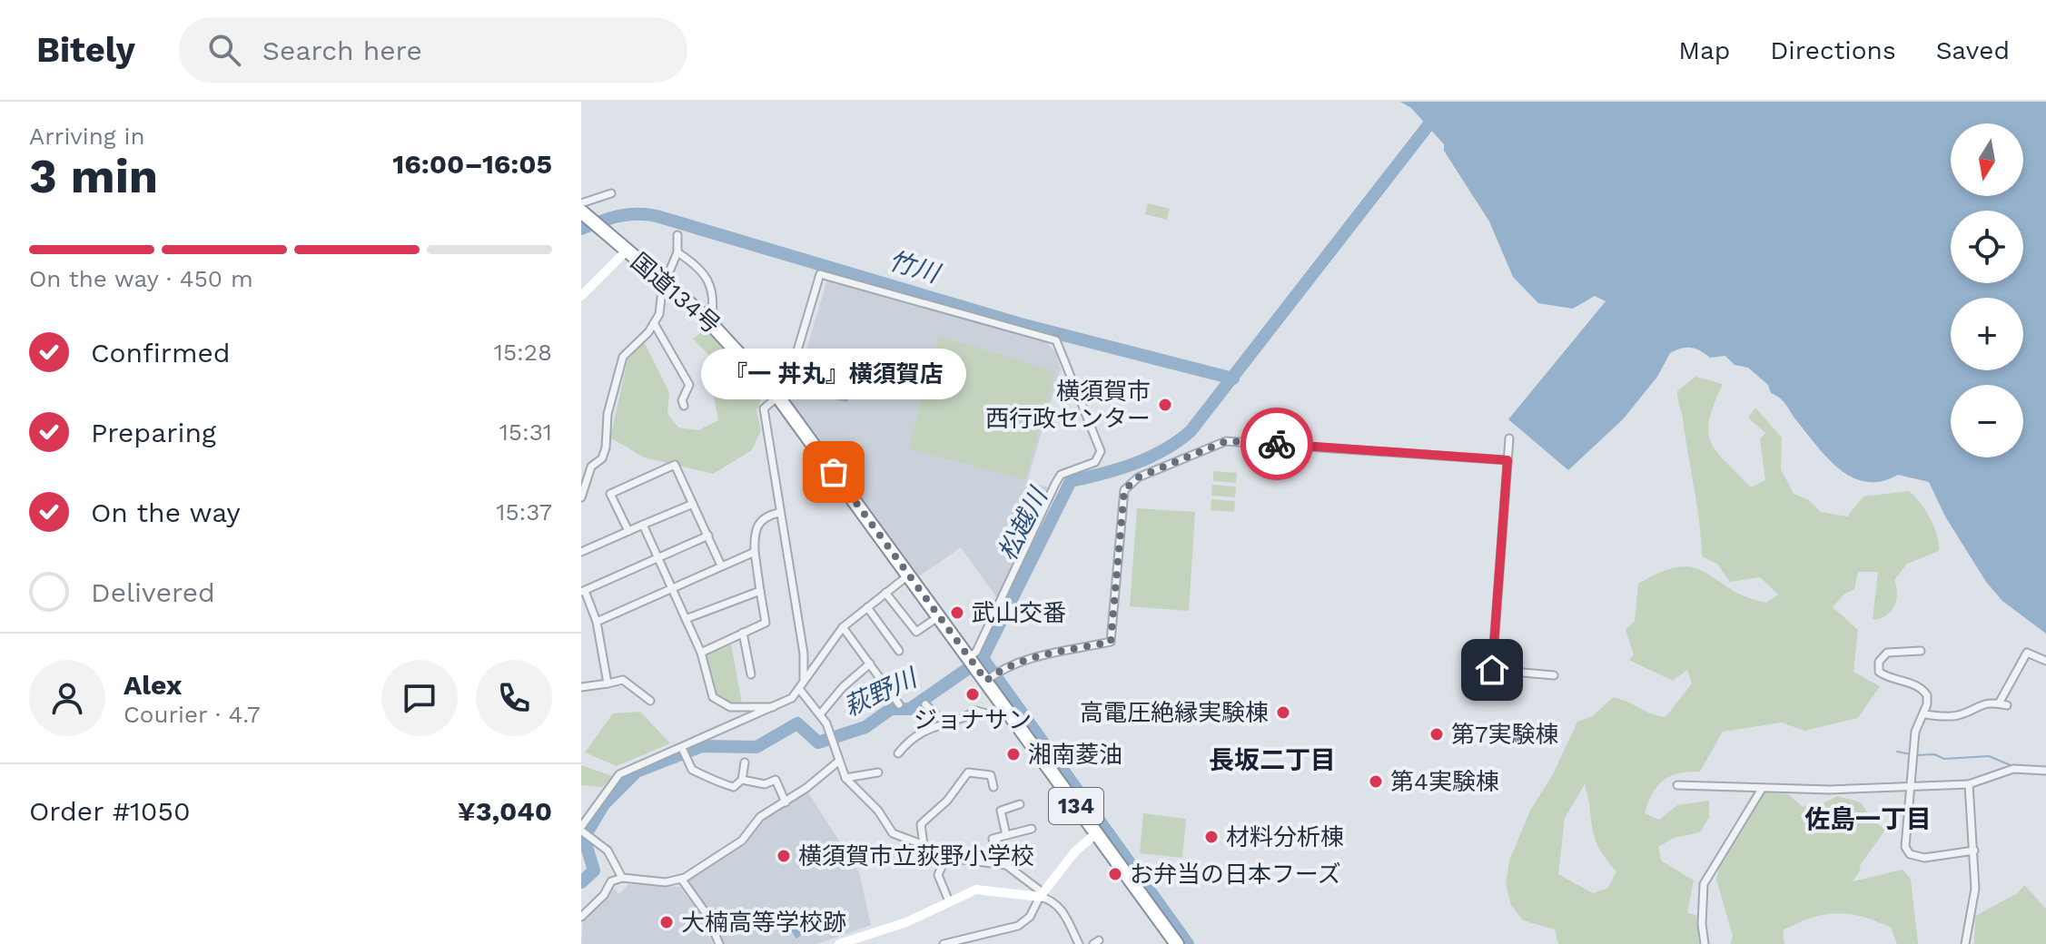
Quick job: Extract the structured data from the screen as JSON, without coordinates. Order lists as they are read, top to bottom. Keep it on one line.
{"streets":{"highway":["国道134号","134"]},"districts":["長坂二丁目","佐島一丁目"],"water":["竹川","松越川","萩野川"],"places":["横須賀市 西行政センター","『一 丼丸』横須賀店","武山交番","ジョナサン","高電圧絶縁実験棟","第7実験棟","湘南菱油","第4実験棟","材料分析棟","横須賀市立荻野小学校","お弁当の日本フーズ","大楠高等学校跡"],"north":"bottom","page":{"header":"Bitely","search":"Search here","nav":["Map","Directions","Saved"],"heading":["3 min","Arriving in","16:00–16:05"],"panel":["Alex","Courier · 4.7","Order #1050","¥3,040"],"map_buttons":["+","−"],"bar":"On the way · 450 m","list":[["Confirmed","15:28"],["Preparing","15:31"],["On the way","15:37"],"Delivered"],"bubble":"『一 丼丸』横須賀店"}}
